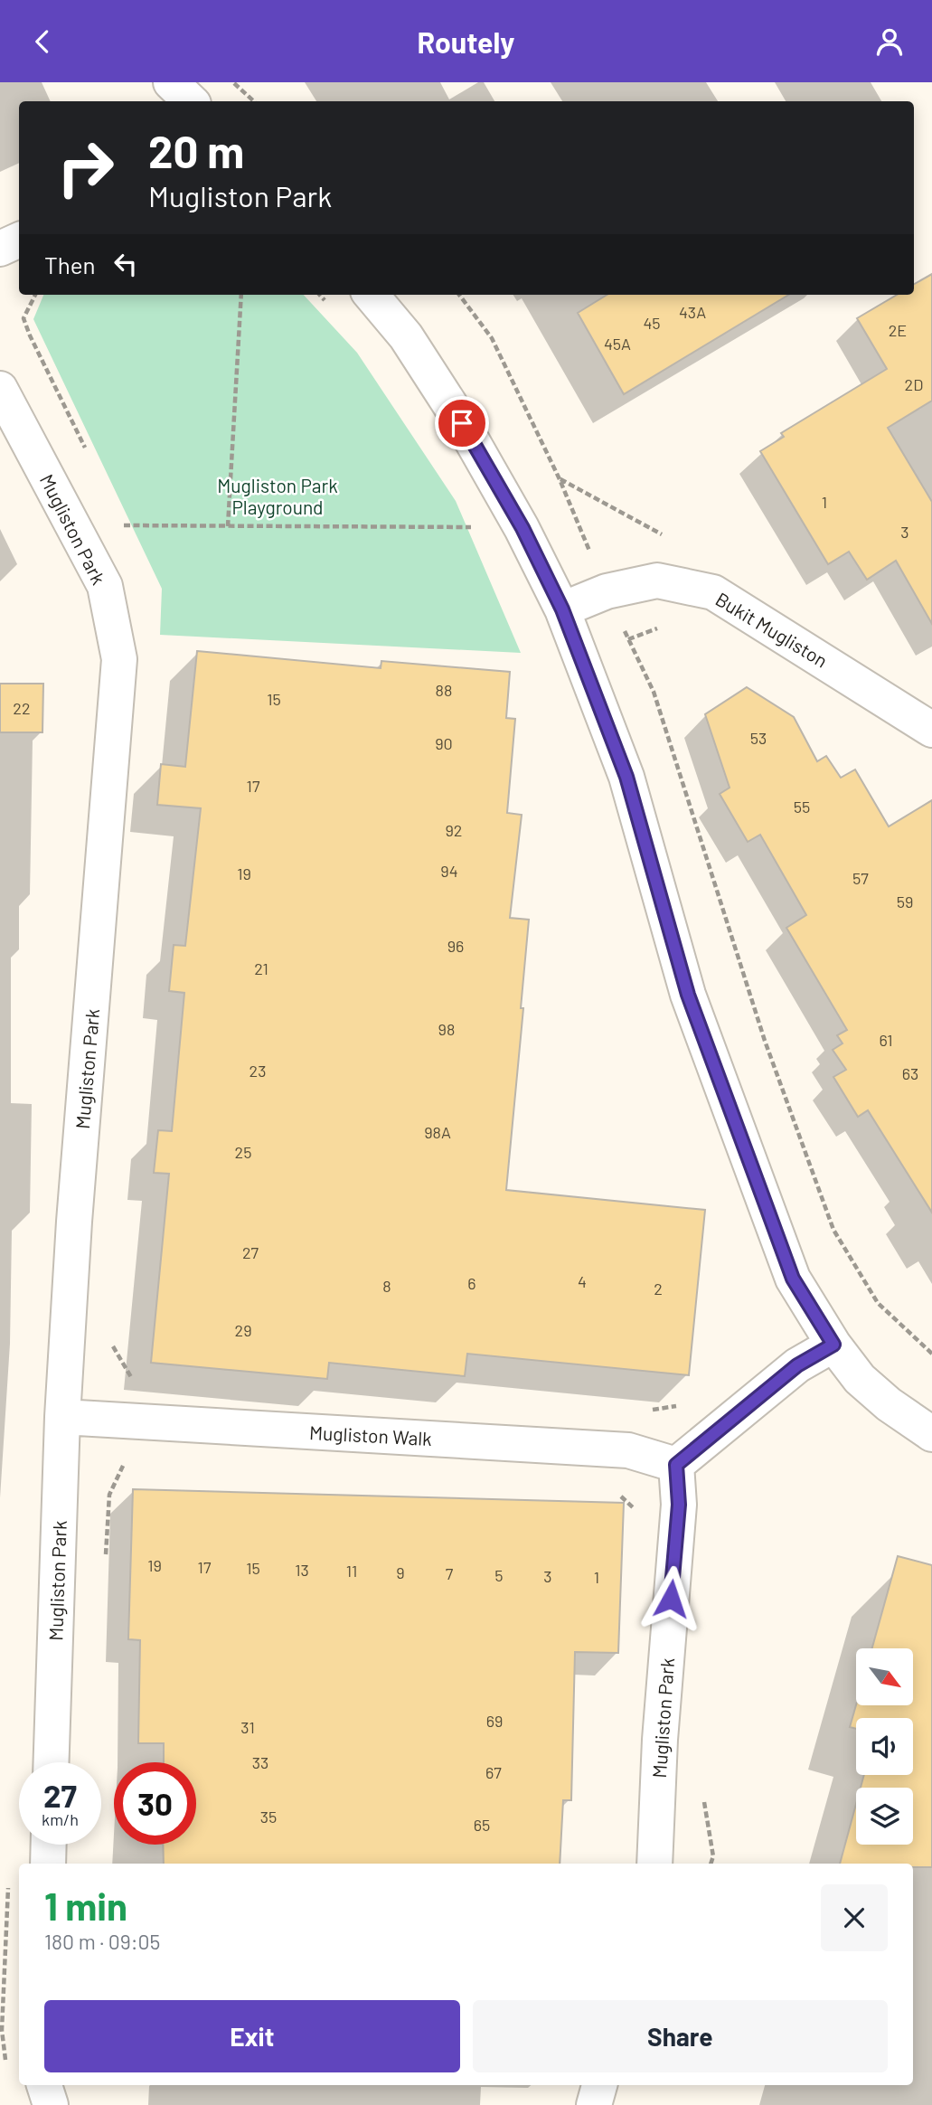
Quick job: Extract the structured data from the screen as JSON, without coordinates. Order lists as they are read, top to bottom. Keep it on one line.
{"streets":{"street":["Mugliston Park","Bukit Mugliston","Mugliston Walk"]},"crossings":[["Mugliston Park","Mugliston Walk"]],"parks":["Mugliston Park Playground"],"house_numbers":["43A","45","2E","45A","2D","1","3","88","15","22","53","90","17","55","92","94","19","57","59","96","21","98","61","23","63","98A","25","27","4","6","8","2","29","19","17","15","13","11","9","7","5","3","1","69","31","33","67","35","65"],"north":"bottom right","page":{"header":"Routely","turn":["20 m","Mugliston Park"],"then":"Then","speed":"27 km/h","limit":"30","heading":["1 min","180 m · 09:05"],"buttons":["Exit","Share"]}}
